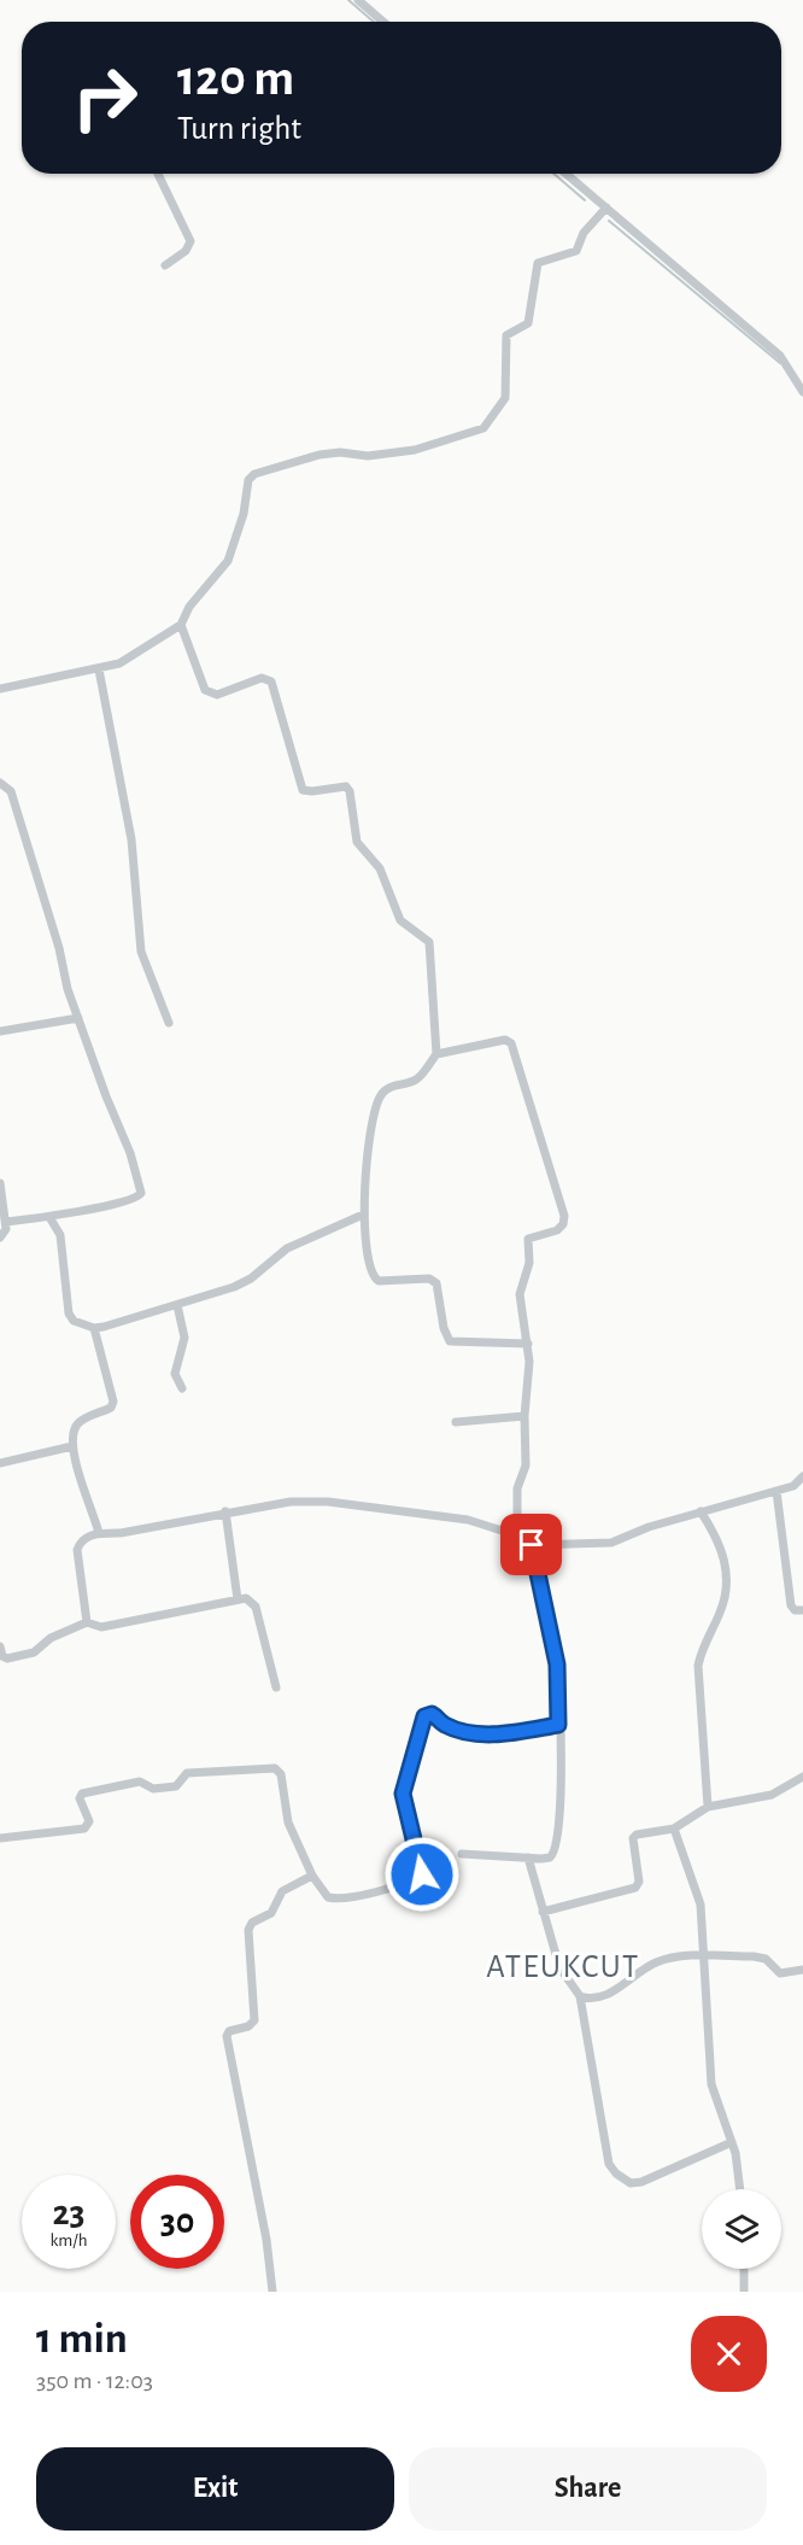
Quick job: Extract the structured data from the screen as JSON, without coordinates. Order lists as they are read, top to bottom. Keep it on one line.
{"districts":["ATEUKCUT"],"page":{"turn":["120 m","Turn right"],"speed":"23 km/h","limit":"30","heading":["1 min","350 m · 12:03"],"buttons":["Exit","Share"]}}
